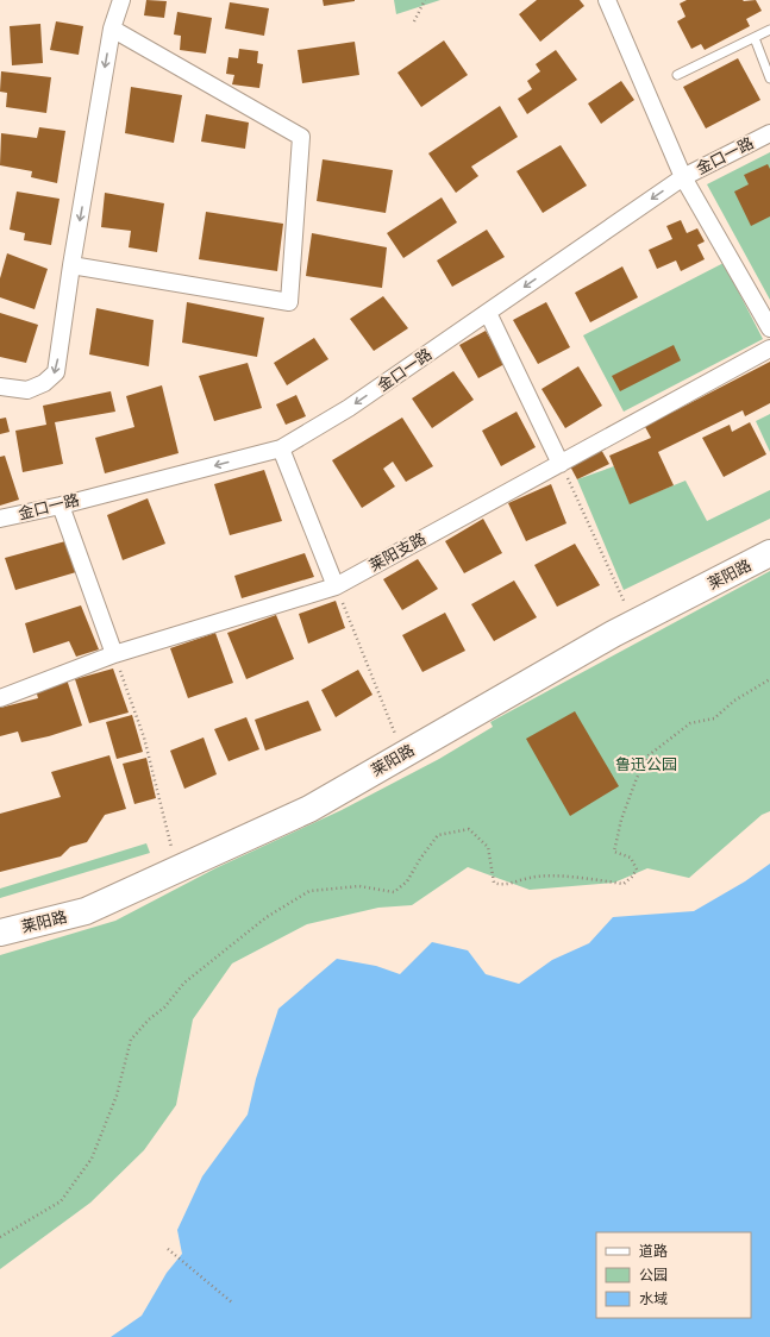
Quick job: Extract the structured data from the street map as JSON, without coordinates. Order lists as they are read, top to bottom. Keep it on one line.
{"streets":{"main road":["莱阳路"],"street":["金口一路","莱阳支路"]},"one_way":["金口一路"],"parks":["鲁迅公园"],"legend":["道路","公园","水域"]}
